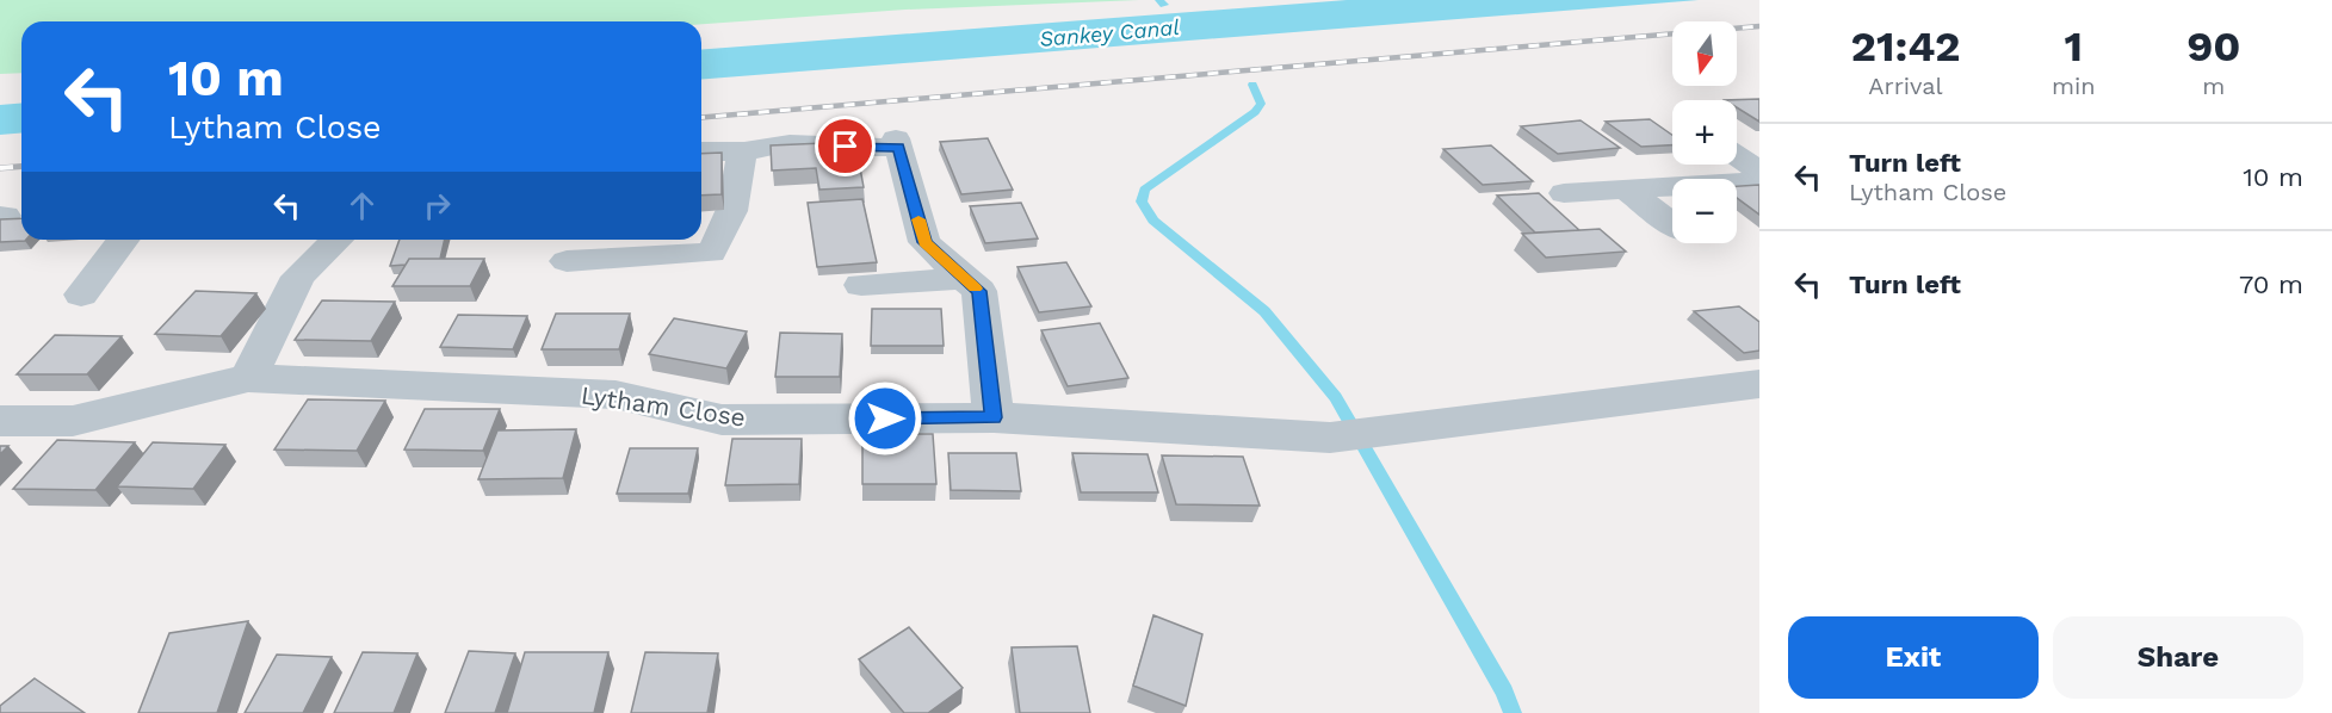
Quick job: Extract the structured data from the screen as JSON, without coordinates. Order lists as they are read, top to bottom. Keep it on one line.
{"streets":{"street":["Lytham Close"]},"water":["Sankey Canal"],"north":"bottom","page":{"eta":["21:42","Arrival","1","min","90","m"],"map_buttons":["+","−"],"turn":["10 m","Lytham Close"],"list":[{"name":"Turn left","note":"Lytham Close","value":"10 m"},{"name":"Turn left","value":"70 m"}],"buttons":["Exit","Share"]}}
